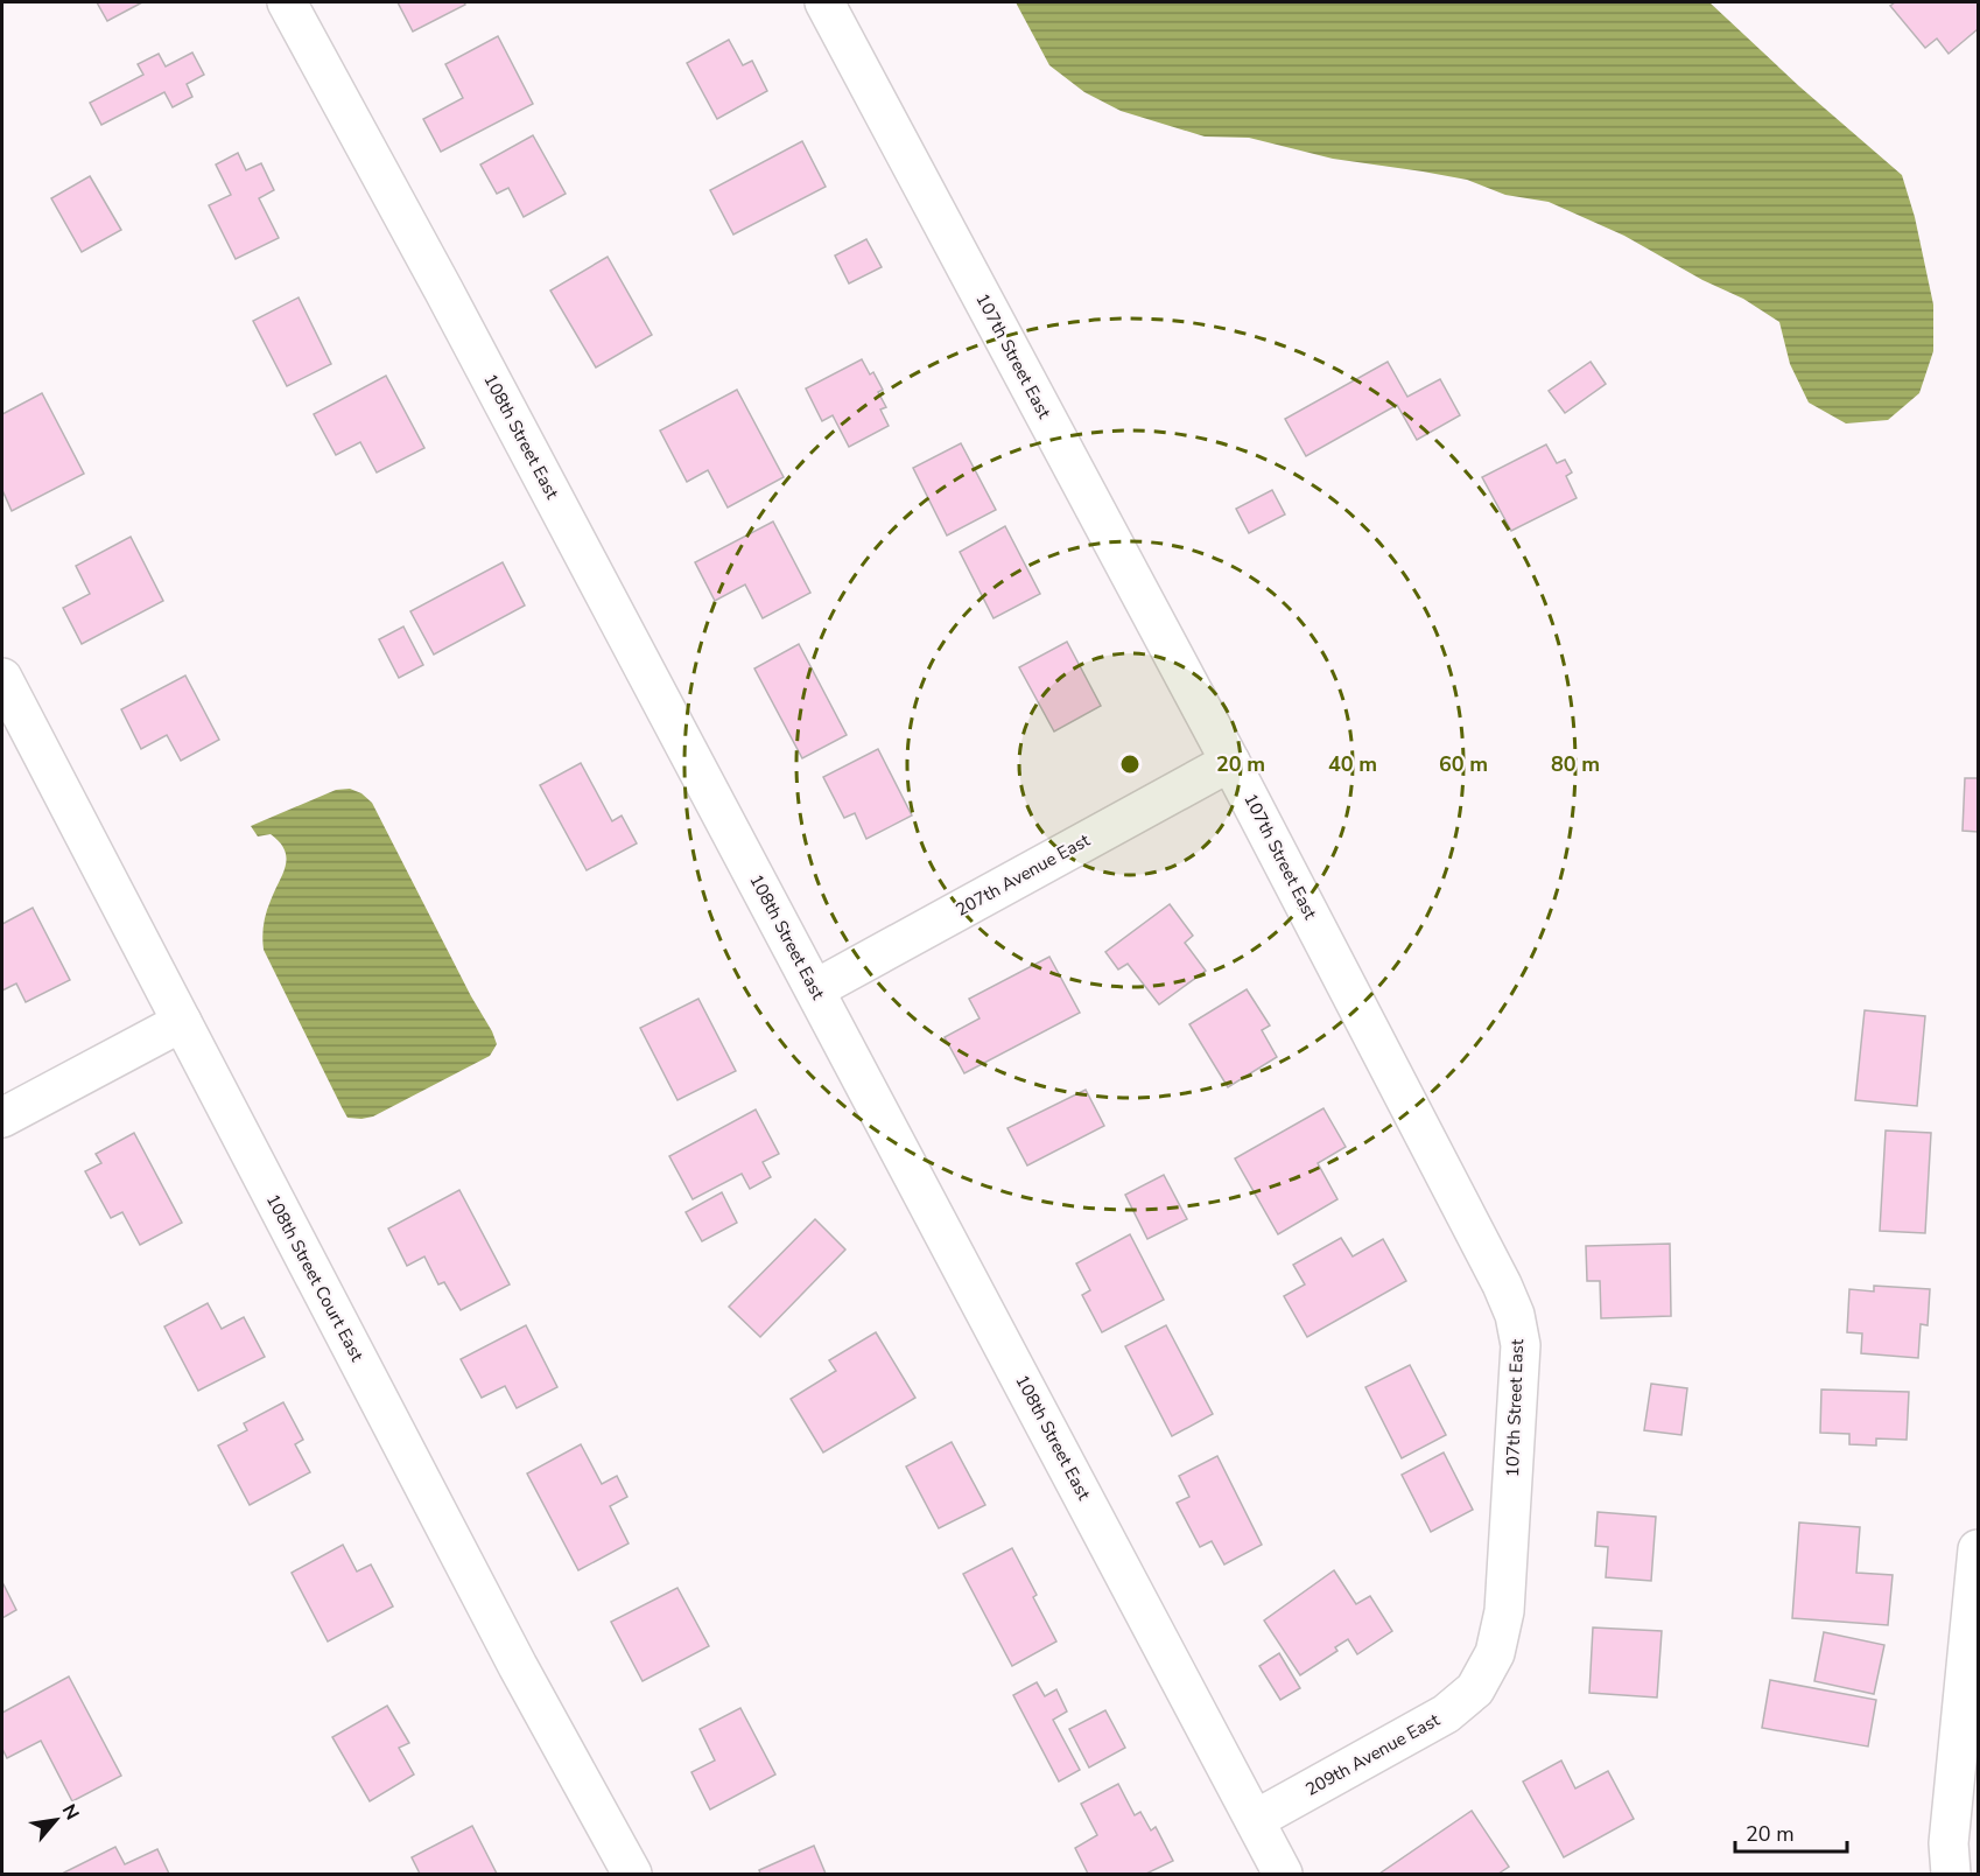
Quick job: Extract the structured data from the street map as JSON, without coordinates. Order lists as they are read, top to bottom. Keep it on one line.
{"streets":{"street":["107th Street East","108th Street East","207th Avenue East","108th Street Court East","209th Avenue East"]},"crossings":[["107th Street East","207th Avenue East"],["107th Street East","209th Avenue East"],["108th Street East","207th Avenue East"],["108th Street East","209th Avenue East"]],"scale_bar":"20 m","north":"top right","rings":["20 m","40 m","60 m","80 m"]}
